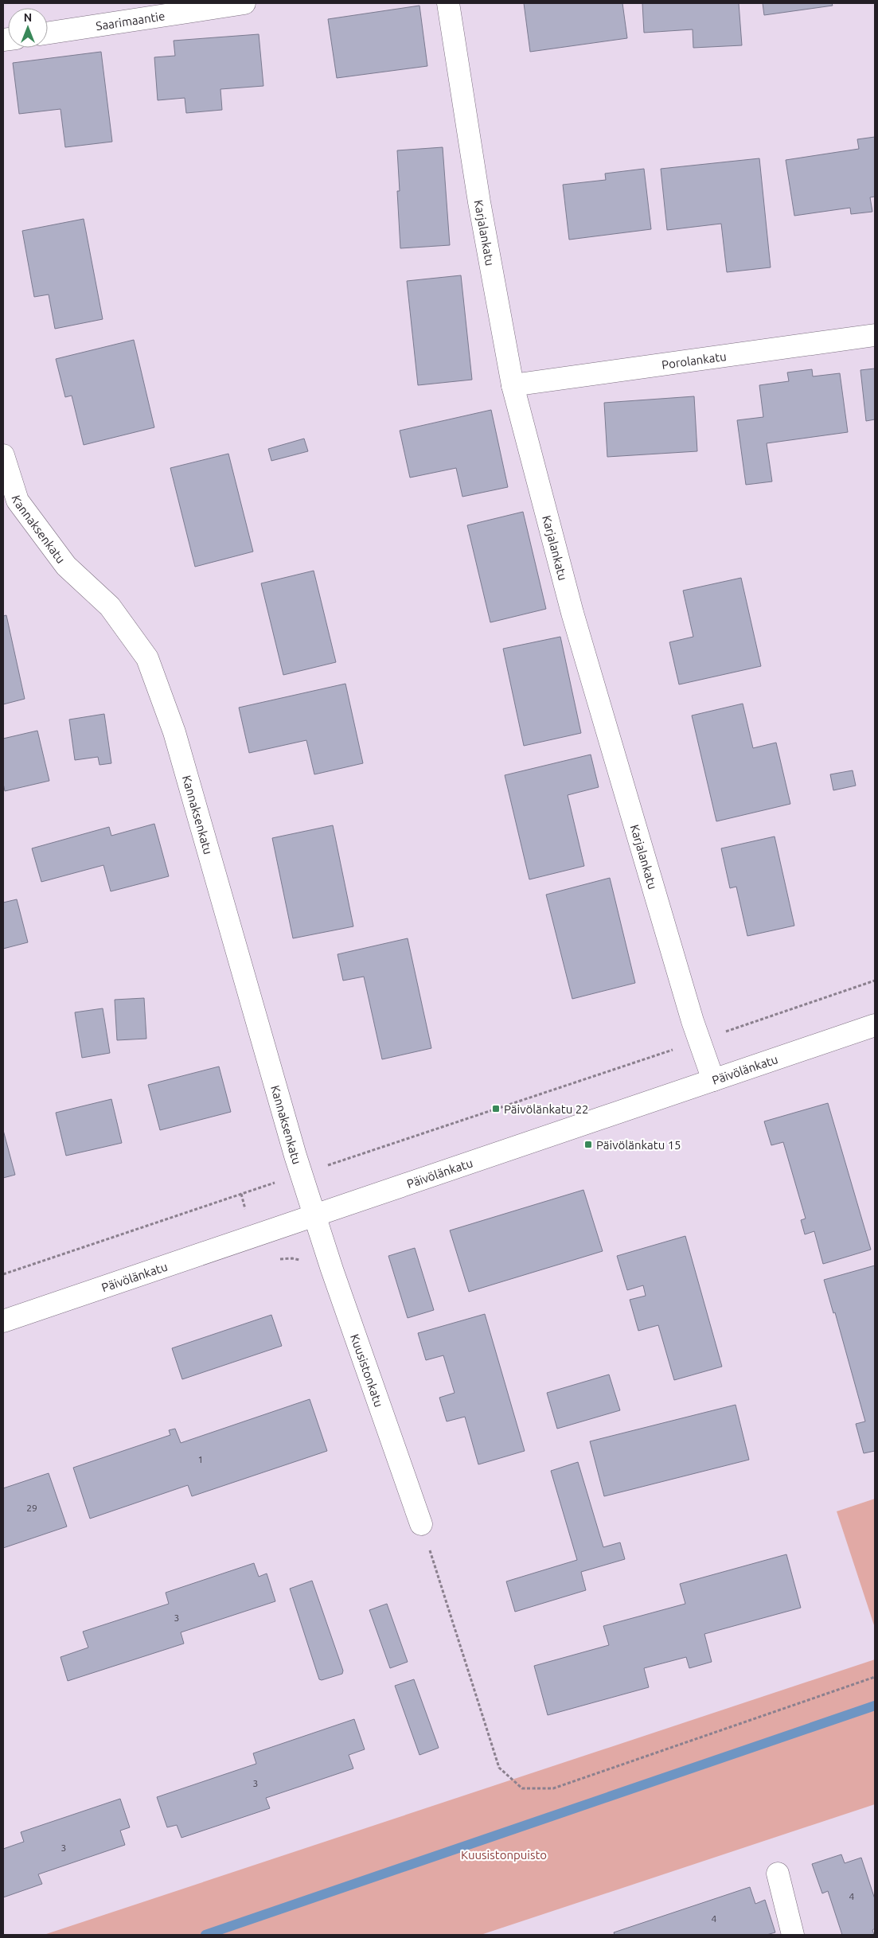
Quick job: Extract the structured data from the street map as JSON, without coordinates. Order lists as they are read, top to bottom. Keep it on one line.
{"streets":{"street":["Saarimaantie","Karjalankatu","Porolankatu","Kannaksenkatu","Päivölänkatu","Kuusistonkatu"]},"crossings":[["Karjalankatu","Porolankatu"],["Karjalankatu","Päivölänkatu"],["Kannaksenkatu","Päivölänkatu"],["Kannaksenkatu","Kuusistonkatu"],["Päivölänkatu","Kuusistonkatu"]],"parks":["Kuusistonpuisto"],"places":{"transit":["Päivölänkatu 22","Päivölänkatu 15"]},"house_numbers":["1","29","3","3","3","4","4"],"north":"top"}
